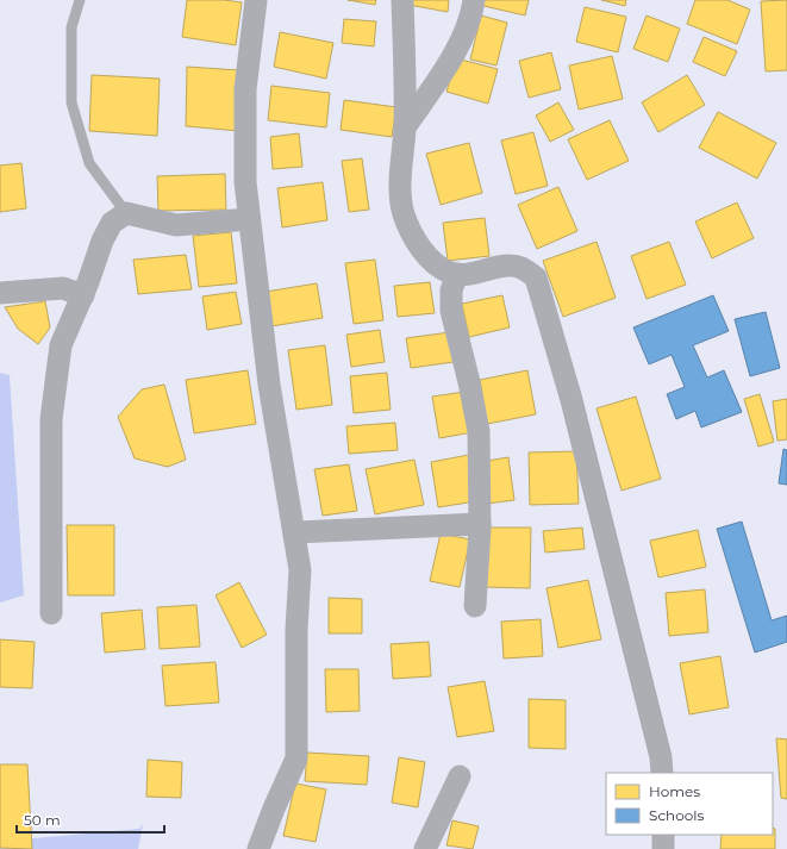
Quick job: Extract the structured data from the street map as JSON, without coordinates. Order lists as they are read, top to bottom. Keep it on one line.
{"legend":["Homes","Schools"],"scale_bar":"50 m"}
